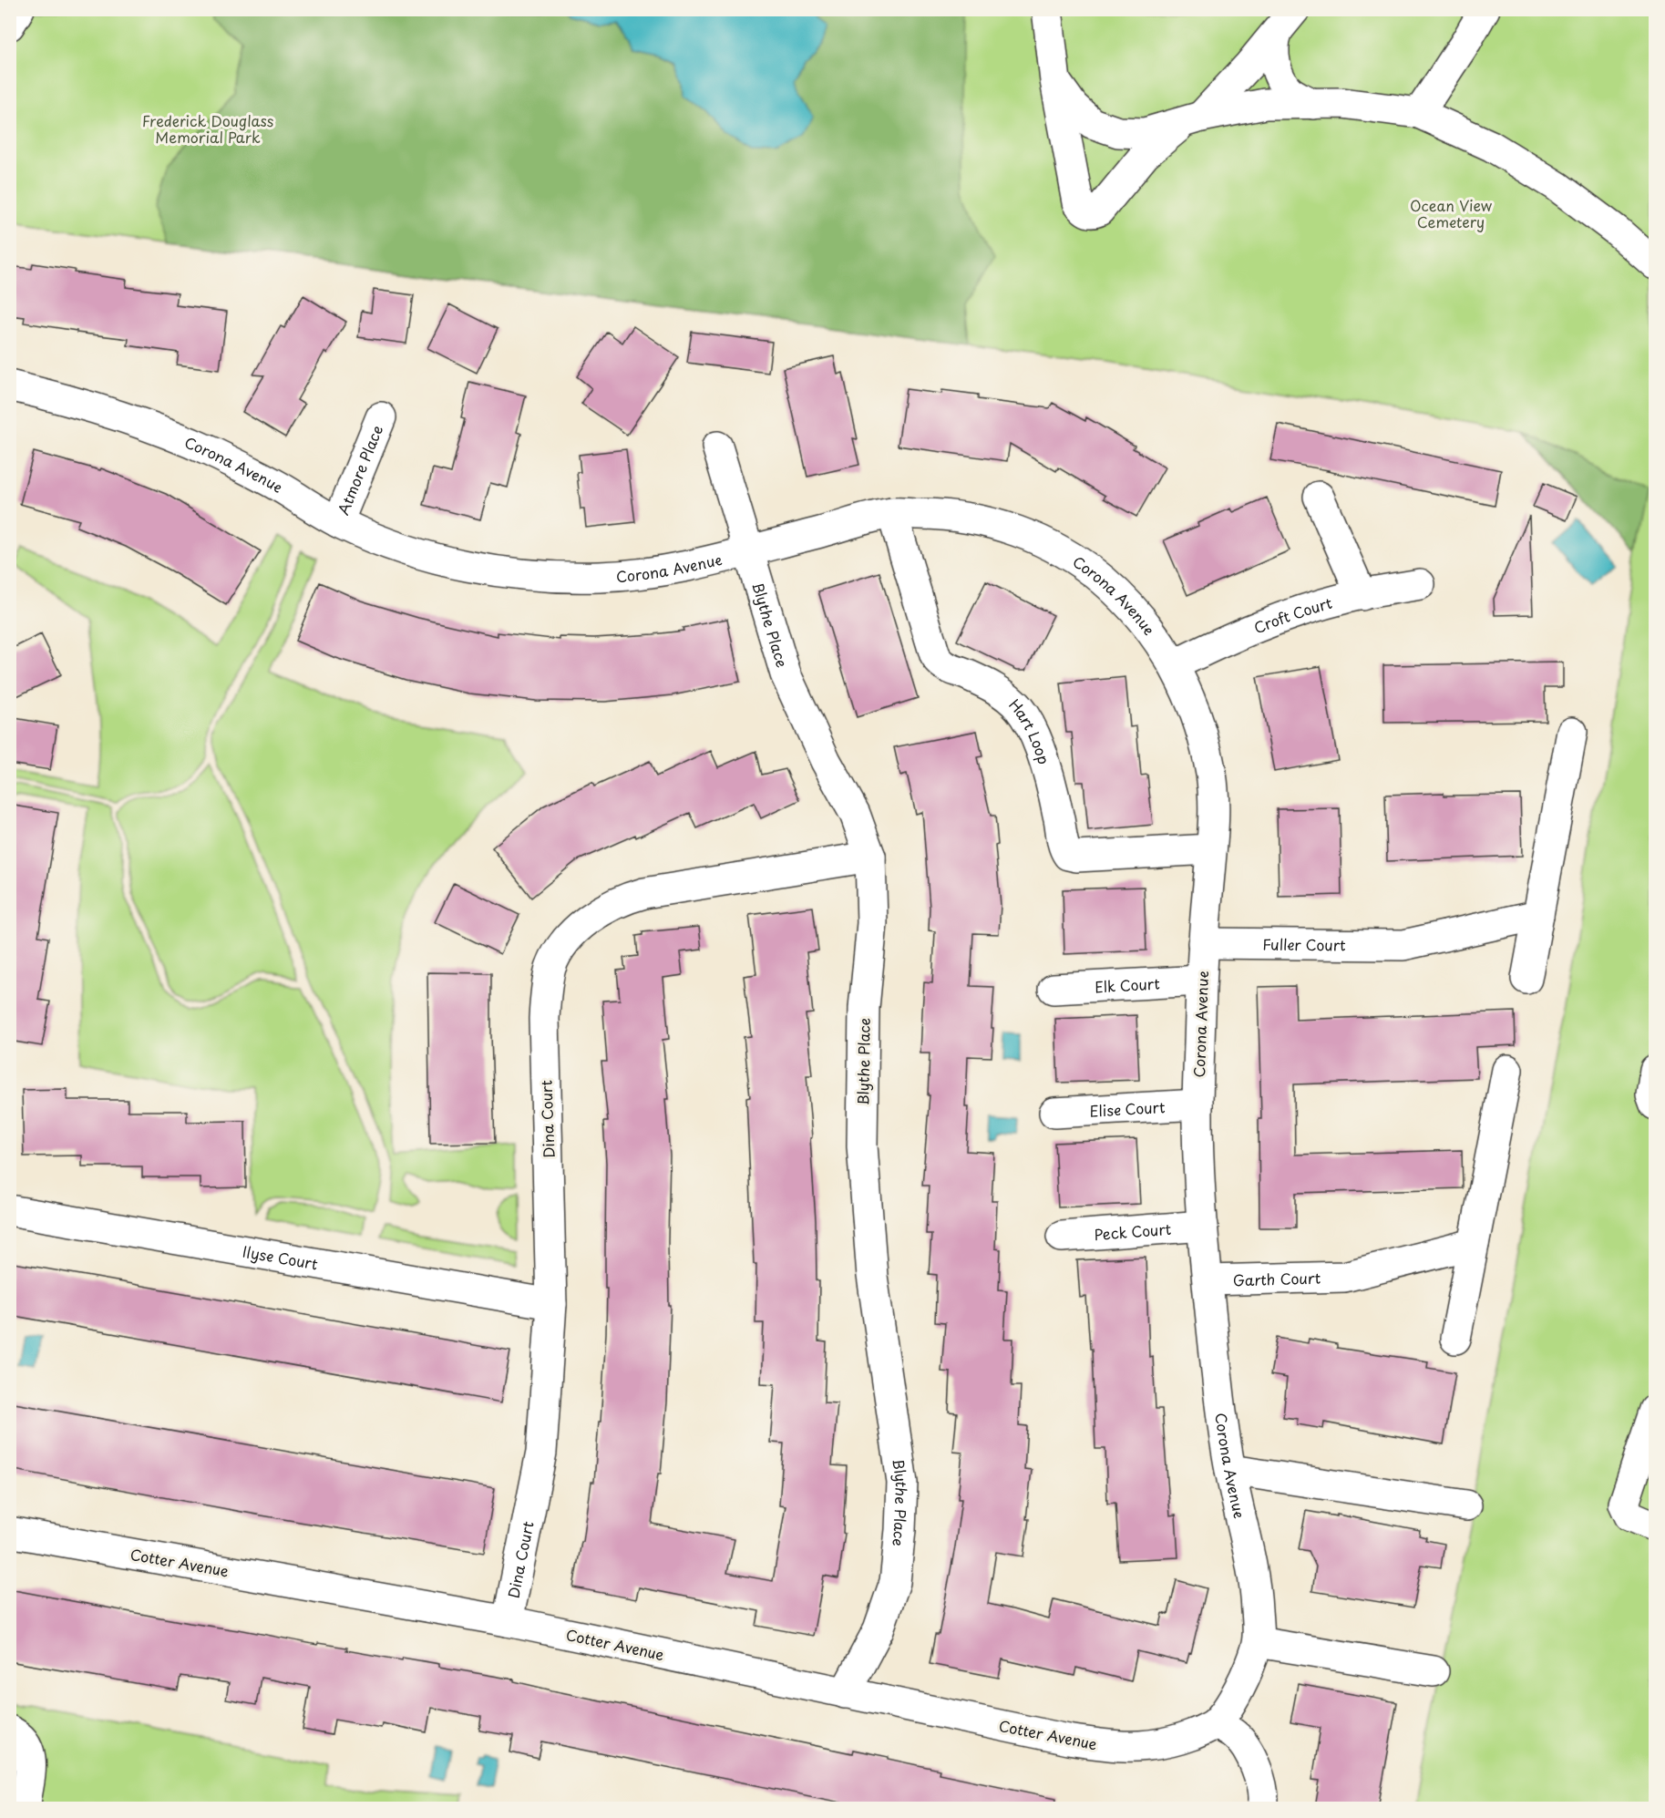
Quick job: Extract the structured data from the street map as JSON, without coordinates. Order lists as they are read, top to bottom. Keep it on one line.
{"streets":{"street":["Corona Avenue","Atmore Place","Croft Court","Blythe Place","Hart Loop","Fuller Court","Elk Court","Elise Court","Dina Court","Peck Court","Ilyse Court","Garth Court","Cotter Avenue"]},"crossings":[["Corona Avenue","Atmore Place"],["Corona Avenue","Croft Court"],["Corona Avenue","Blythe Place"],["Corona Avenue","Hart Loop"],["Corona Avenue","Fuller Court"],["Corona Avenue","Elk Court"],["Corona Avenue","Elise Court"],["Corona Avenue","Peck Court"],["Corona Avenue","Garth Court"],["Corona Avenue","Cotter Avenue"],["Blythe Place","Dina Court"],["Blythe Place","Cotter Avenue"],["Dina Court","Ilyse Court"],["Dina Court","Cotter Avenue"]],"parks":["Frederick Douglass Memorial Park","Ocean View Cemetery"]}
